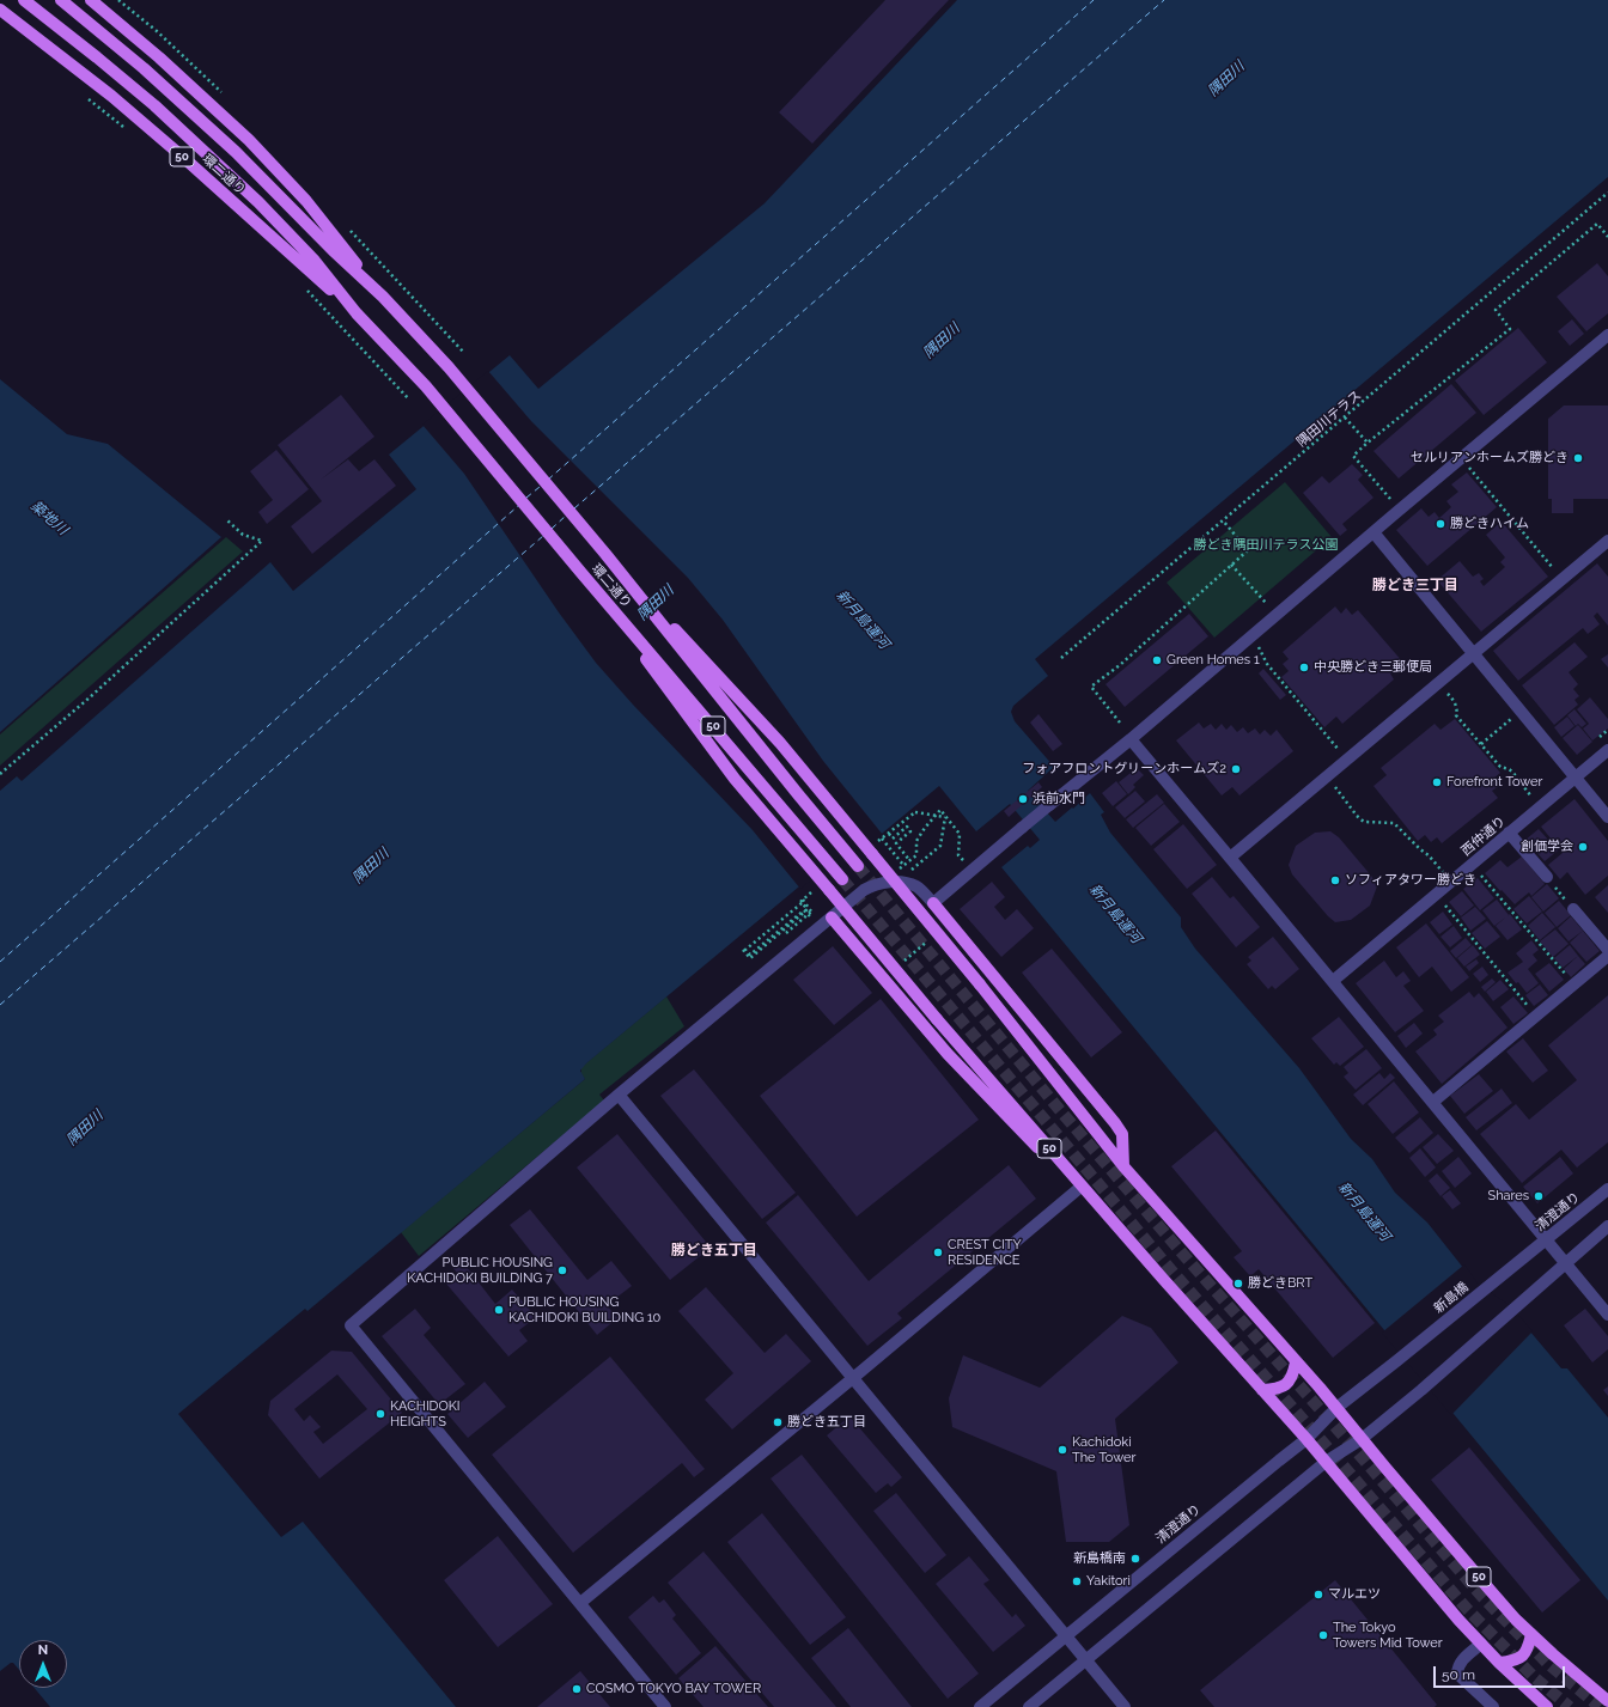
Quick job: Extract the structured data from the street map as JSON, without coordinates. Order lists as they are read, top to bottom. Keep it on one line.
{"streets":{"main road":["50","環二通り"],"street":["西仲通り","清澄通り","新島橋"],"path":["隅田川テラス"]},"crossings":[["50","環二通り"],["50","清澄通り"],["清澄通り","新島橋"]],"districts":["勝どき三丁目","勝どき五丁目"],"water":["隅田川","築地川","新月島運河"],"parks":["勝どき隅田川テラス公園"],"places":["セルリアンホームズ勝どき","勝どきハイム","Green Homes 1","中央勝どき三郵便局","フォアフロントグリーンホームズ2","Forefront Tower","浜前水門","創価学会","ソフィアタワー勝どき","Shares","CREST CITY RESIDENCE","PUBLIC HOUSING KACHIDOKI BUILDING 7","勝どきBRT","PUBLIC HOUSING KACHIDOKI BUILDING 10","KACHIDOKI HEIGHTS","勝どき五丁目","Kachidoki The Tower","新島橋南","Yakitori","マルエツ","The Tokyo Towers Mid Tower","COSMO TOKYO BAY TOWER"],"scale_bar":"50 m","north":"top"}
